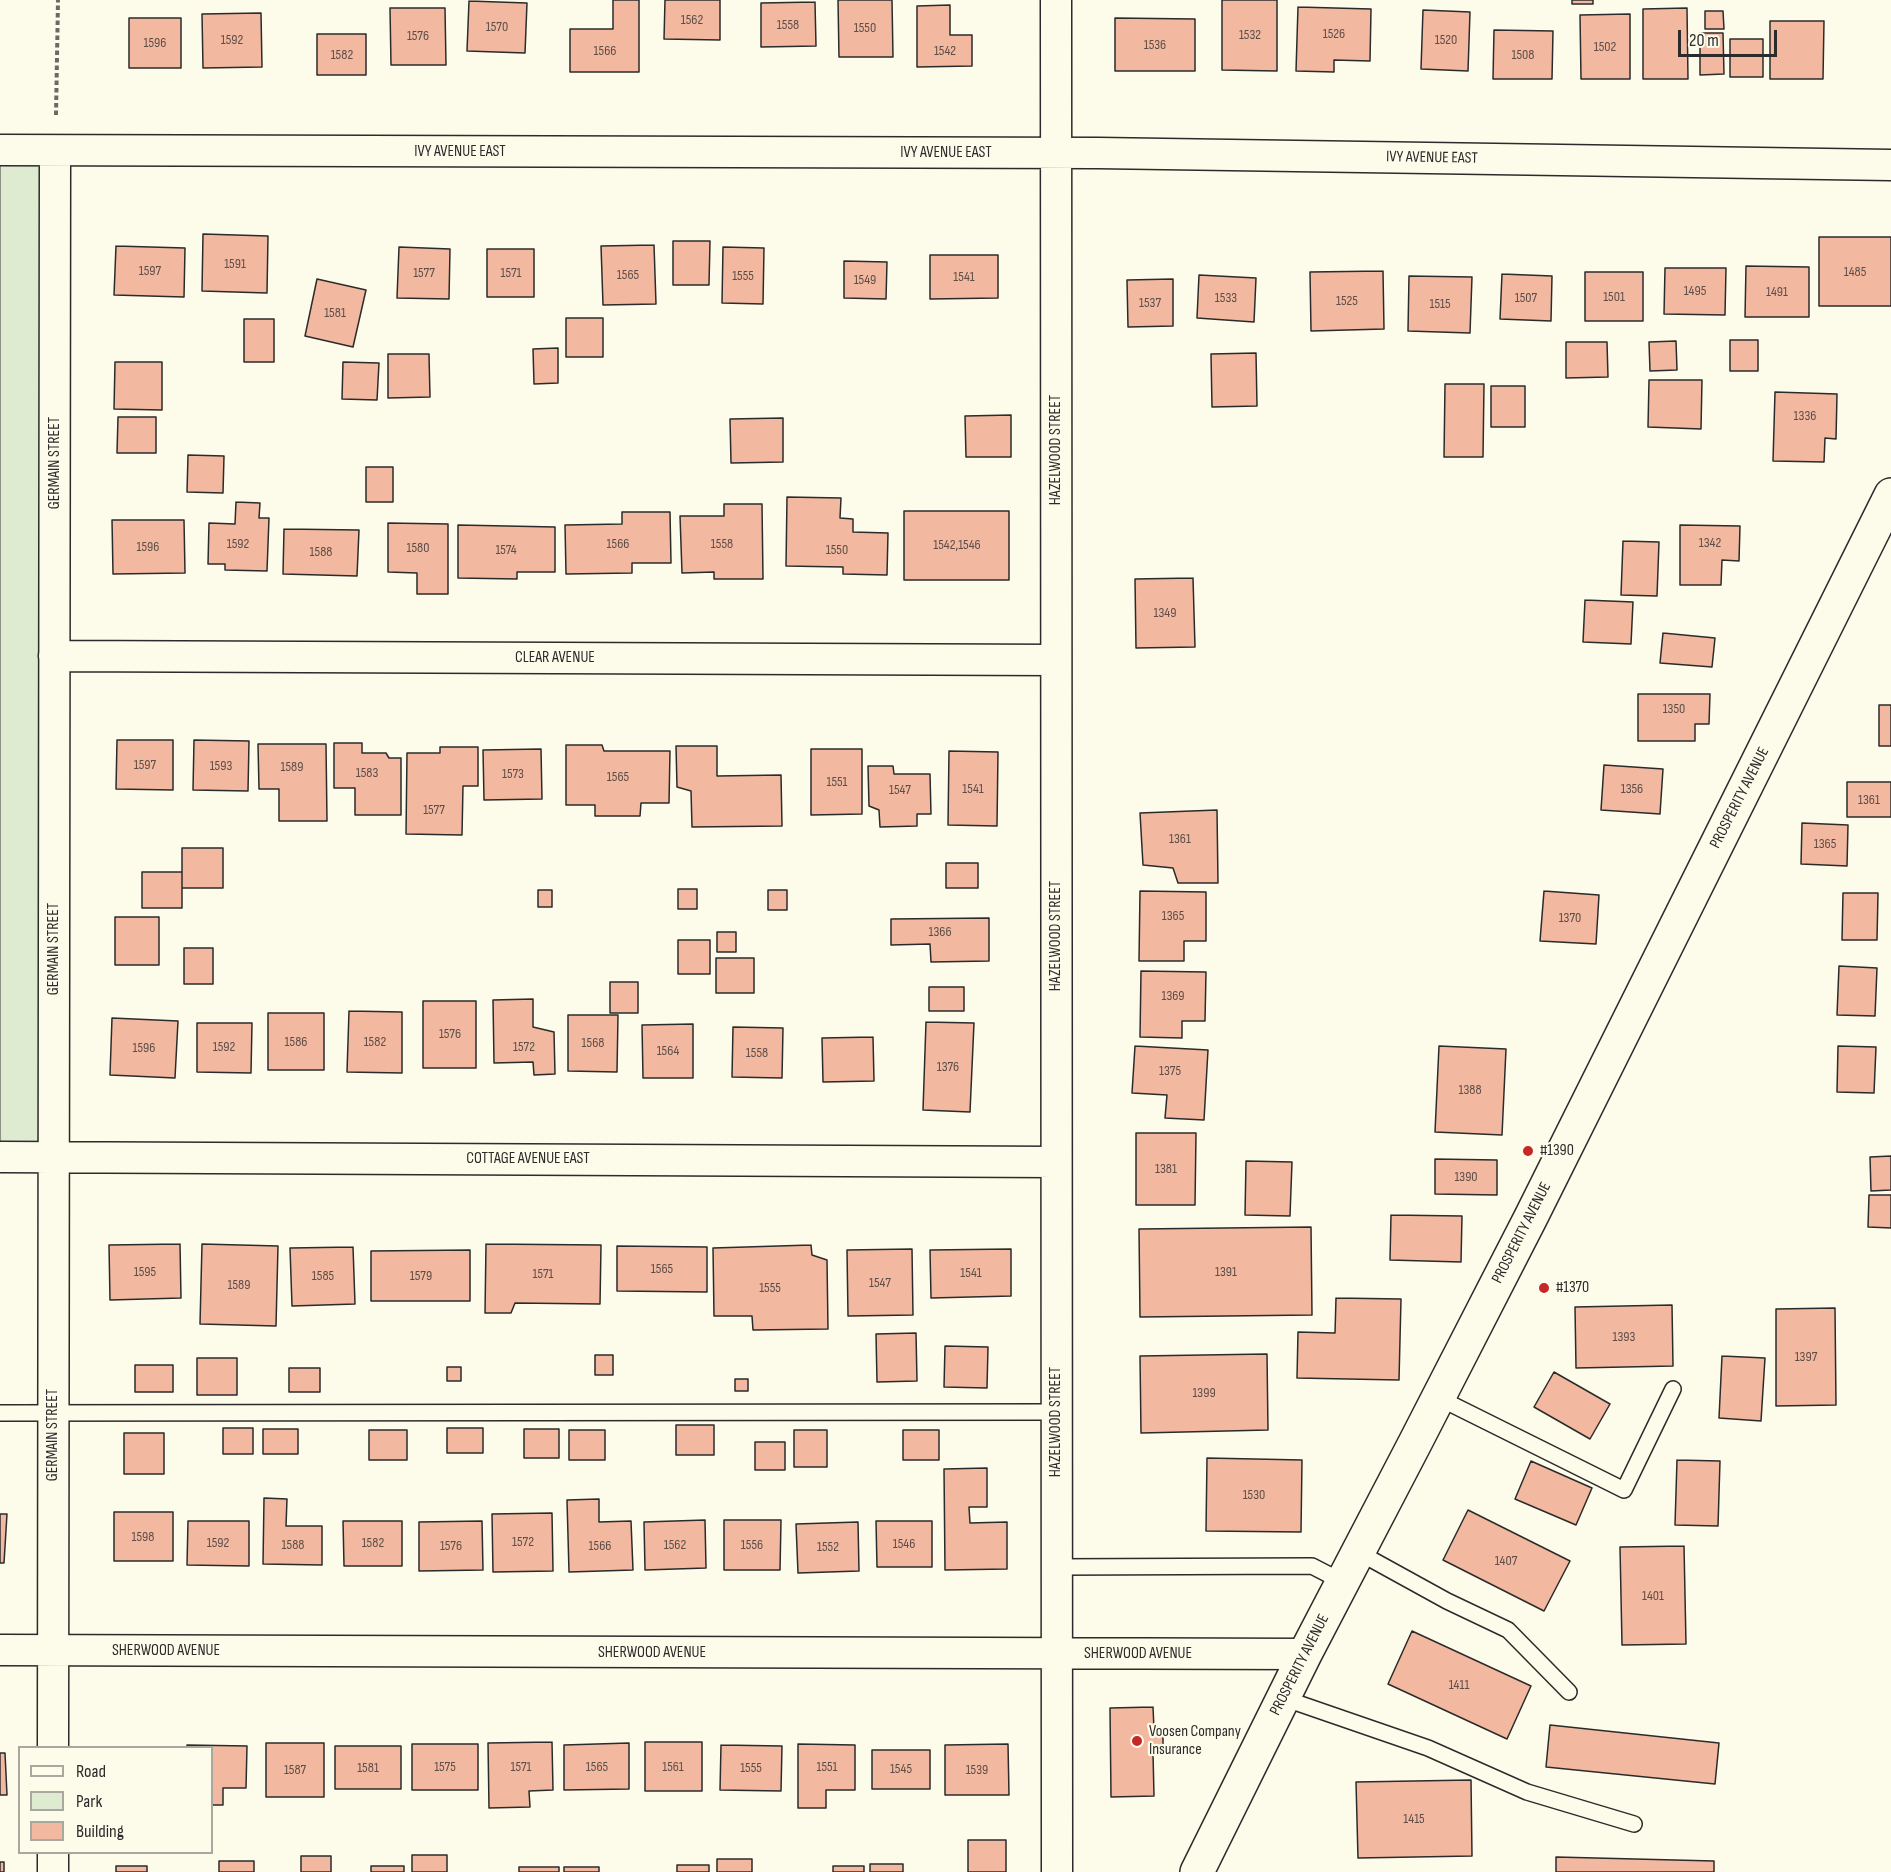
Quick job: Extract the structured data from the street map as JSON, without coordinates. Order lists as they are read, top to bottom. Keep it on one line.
{"streets":{"street":["IVY AVENUE EAST","HAZELWOOD STREET","GERMAIN STREET","CLEAR AVENUE","PROSPERITY AVENUE","COTTAGE AVENUE EAST","SHERWOOD AVENUE"]},"crossings":[["IVY AVENUE EAST","HAZELWOOD STREET"],["IVY AVENUE EAST","GERMAIN STREET"],["HAZELWOOD STREET","CLEAR AVENUE"],["HAZELWOOD STREET","COTTAGE AVENUE EAST"],["HAZELWOOD STREET","SHERWOOD AVENUE"],["GERMAIN STREET","CLEAR AVENUE"],["GERMAIN STREET","COTTAGE AVENUE EAST"],["GERMAIN STREET","SHERWOOD AVENUE"],["PROSPERITY AVENUE","SHERWOOD AVENUE"]],"places":["#1390","#1370","Voosen Company Insurance"],"house_numbers":["1562","1558","1570","1550","1526","1532","1576","1592","1520","1596","1536","1502","1566","1542","1582","1508","1591","1597","1485","1577","1571","1565","1555","1541","1549","1495","1491","1501","1533","1507","1525","1537","1515","1581","1336","1342","1592","1566","1558","1542,1546","1596","1580","1574","1550","1588","1349","1350","1597","1593","1589","1583","1573","1565","1551","1541","1356","1547","1361","1577","1361","1365","1365","1370","1366","1369","1576","1586","1582","1568","1592","1572","1596","1564","1558","1376","1375","1388","1381","1390","1565","1595","1391","1541","1571","1585","1579","1547","1589","1555","1393","1397","1399","1530","1598","1572","1592","1582","1546","1588","1562","1556","1576","1566","1552","1407","1401","1411","1575","1571","1565","1561","1551","1581","1555","1545","1587","1539","1415"],"legend":["Road","Park","Building"],"scale_bar":"20 m"}
